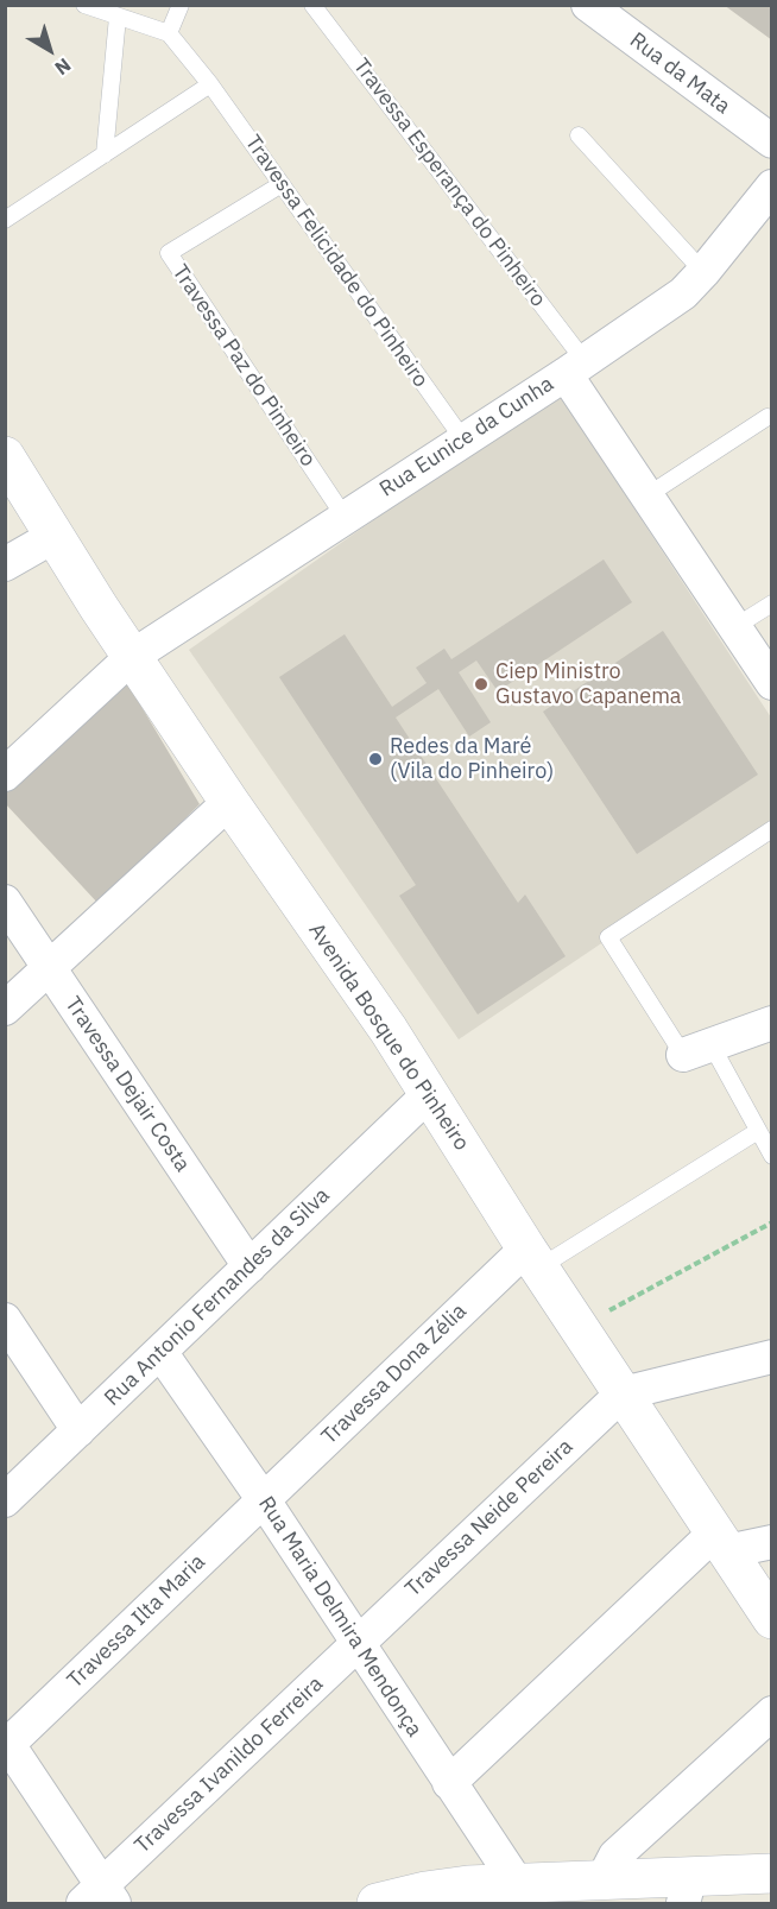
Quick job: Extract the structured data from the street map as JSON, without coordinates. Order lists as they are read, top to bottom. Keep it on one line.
{"streets":{"street":["Rua da Mata","Rua Eunice da Cunha","Avenida Bosque do Pinheiro","Travessa Dejair Costa","Rua Antonio Fernandes da Silva","Travessa Dona Zélia","Travessa Neide Pereira","Rua Maria Delmira Mendonça","Travessa Ilta Maria","Travessa Ivanildo Ferreira"],"lane":["Travessa Esperança do Pinheiro","Travessa Felicidade do Pinheiro","Travessa Paz do Pinheiro"]},"crossings":[["Travessa Esperança do Pinheiro","Rua Eunice da Cunha"],["Travessa Felicidade do Pinheiro","Travessa Paz do Pinheiro"],["Travessa Felicidade do Pinheiro","Rua Eunice da Cunha"],["Travessa Paz do Pinheiro","Rua Eunice da Cunha"],["Rua Eunice da Cunha","Avenida Bosque do Pinheiro"],["Avenida Bosque do Pinheiro","Rua Antonio Fernandes da Silva"],["Avenida Bosque do Pinheiro","Travessa Dona Zélia"],["Avenida Bosque do Pinheiro","Travessa Neide Pereira"],["Travessa Dejair Costa","Rua Antonio Fernandes da Silva"],["Rua Antonio Fernandes da Silva","Rua Maria Delmira Mendonça"],["Travessa Dona Zélia","Rua Maria Delmira Mendonça"],["Travessa Dona Zélia","Travessa Ilta Maria"],["Travessa Neide Pereira","Rua Maria Delmira Mendonça"],["Travessa Neide Pereira","Travessa Ivanildo Ferreira"],["Rua Maria Delmira Mendonça","Travessa Ilta Maria"],["Rua Maria Delmira Mendonça","Travessa Ivanildo Ferreira"]],"places":["Ciep Ministro Gustavo Capanema","Redes da Maré (Vila do Pinheiro)"],"north":"bottom right"}
